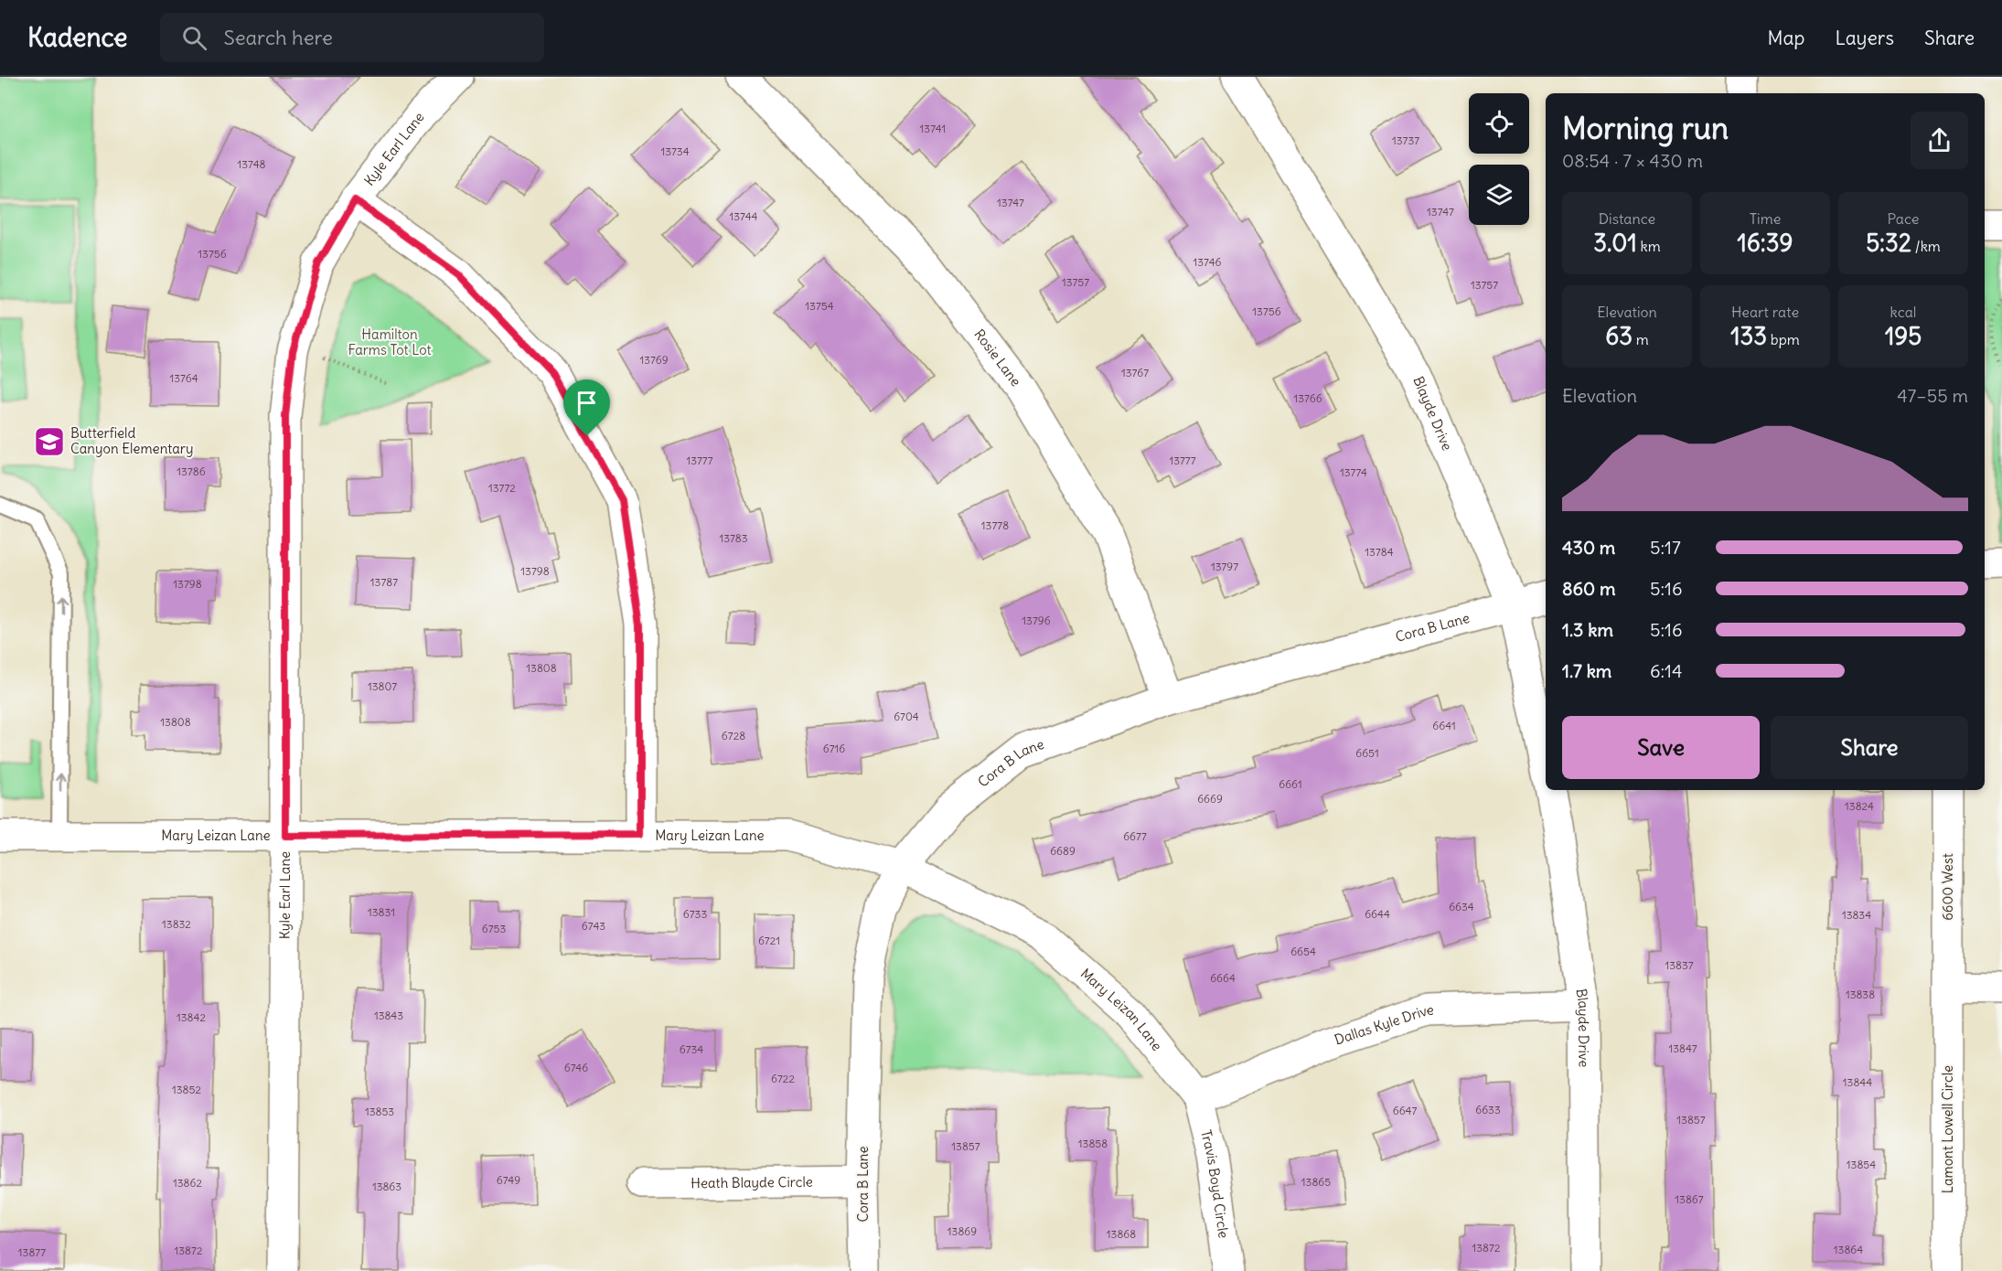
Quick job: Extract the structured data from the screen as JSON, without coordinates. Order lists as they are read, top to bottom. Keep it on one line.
{"streets":{"street":["Kyle Earl Lane","Rosie Lane","Blayde Drive","Cora B Lane","Mary Leizan Lane","6600 West","Dallas Kyle Drive","Lamont Lowell Circle","Heath Blayde Circle","Travis Boyd Circle"]},"crossings":[["Kyle Earl Lane","Mary Leizan Lane"],["Rosie Lane","Cora B Lane"],["Blayde Drive","Cora B Lane"],["Blayde Drive","Dallas Kyle Drive"],["Cora B Lane","Mary Leizan Lane"],["Cora B Lane","Heath Blayde Circle"],["Mary Leizan Lane","Dallas Kyle Drive"],["Mary Leizan Lane","Travis Boyd Circle"],["6600 West","Lamont Lowell Circle"],["Dallas Kyle Drive","Travis Boyd Circle"]],"parks":["Hamilton Farms Tot Lot"],"places":{"school or university":["Butterfield Canyon Elementary"]},"house_numbers":["13741","13737","13734","13748","13747","13747","13744","13756","13746","13757","13757","13754","13756","13769","13767","13764","13766","13777","13777","13786","13774","13772","13778","13783","13784","13797","13798","13787","13798","13796","13808","13807","6704","13808","6641","6728","6716","6651","6661","6669","13824","6677","6689","6634","13831","6733","6644","13834","13832","6743","6753","6721","6654","13837","6664","13838","13843","13842","13847","6734","6746","6722","13844","13852","6633","6647","13853","13857","13858","13857","13854","6749","13865","13862","13863","13867","13869","13868","13872","13864","13872","13877"],"page":{"header":"Kadence","search":"Search here","nav":["Map","Layers","Share"],"heading":["Morning run","08:54 · 7 × 430 m"],"stats":[["Distance","3.01 km"],["Time","16:39"],["Pace","5:32 /km"],["Elevation","63 m"],["Heart rate","133 bpm"],["kcal","195"]],"chart":["Elevation","47–55 m"],"list":[{"name":"430 m","note":"5:17"},{"name":"860 m","note":"5:16"},{"name":"1.3 km","note":"5:16"},{"name":"1.7 km","note":"6:14"}],"buttons":["Save","Share"]}}
